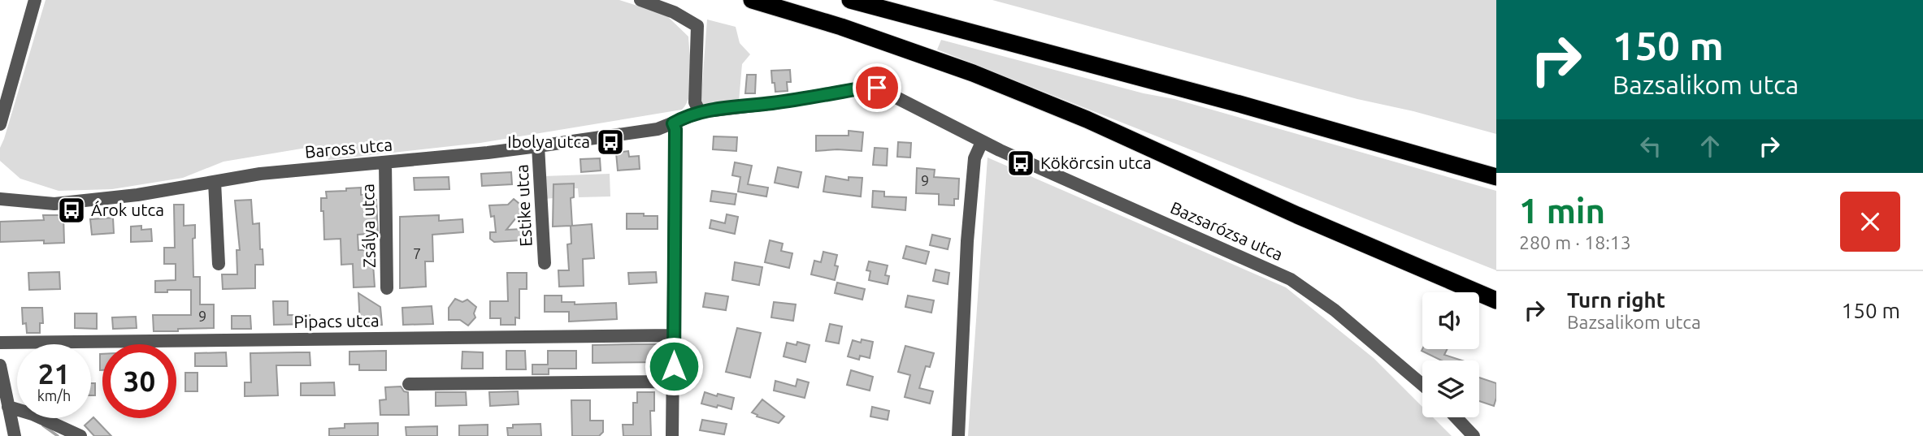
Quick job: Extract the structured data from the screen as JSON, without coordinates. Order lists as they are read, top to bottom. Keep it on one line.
{"streets":{"street":["Baross utca","Estike utca","Zsálya utca","Bazsarózsa utca","Pipacs utca"]},"crossings":[["Baross utca","Estike utca"],["Baross utca","Zsálya utca"],["Baross utca","Bazsarózsa utca"]],"places":{"bus stop":["Ibolya utca","Kökörcsin utca","Árok utca"]},"house_numbers":["9","7","9"],"page":{"turn":["150 m","Bazsalikom utca"],"heading":["1 min","280 m · 18:13"],"list":[{"name":"Turn right","note":"Bazsalikom utca","value":"150 m"}],"speed":"21 km/h","limit":"30"}}
